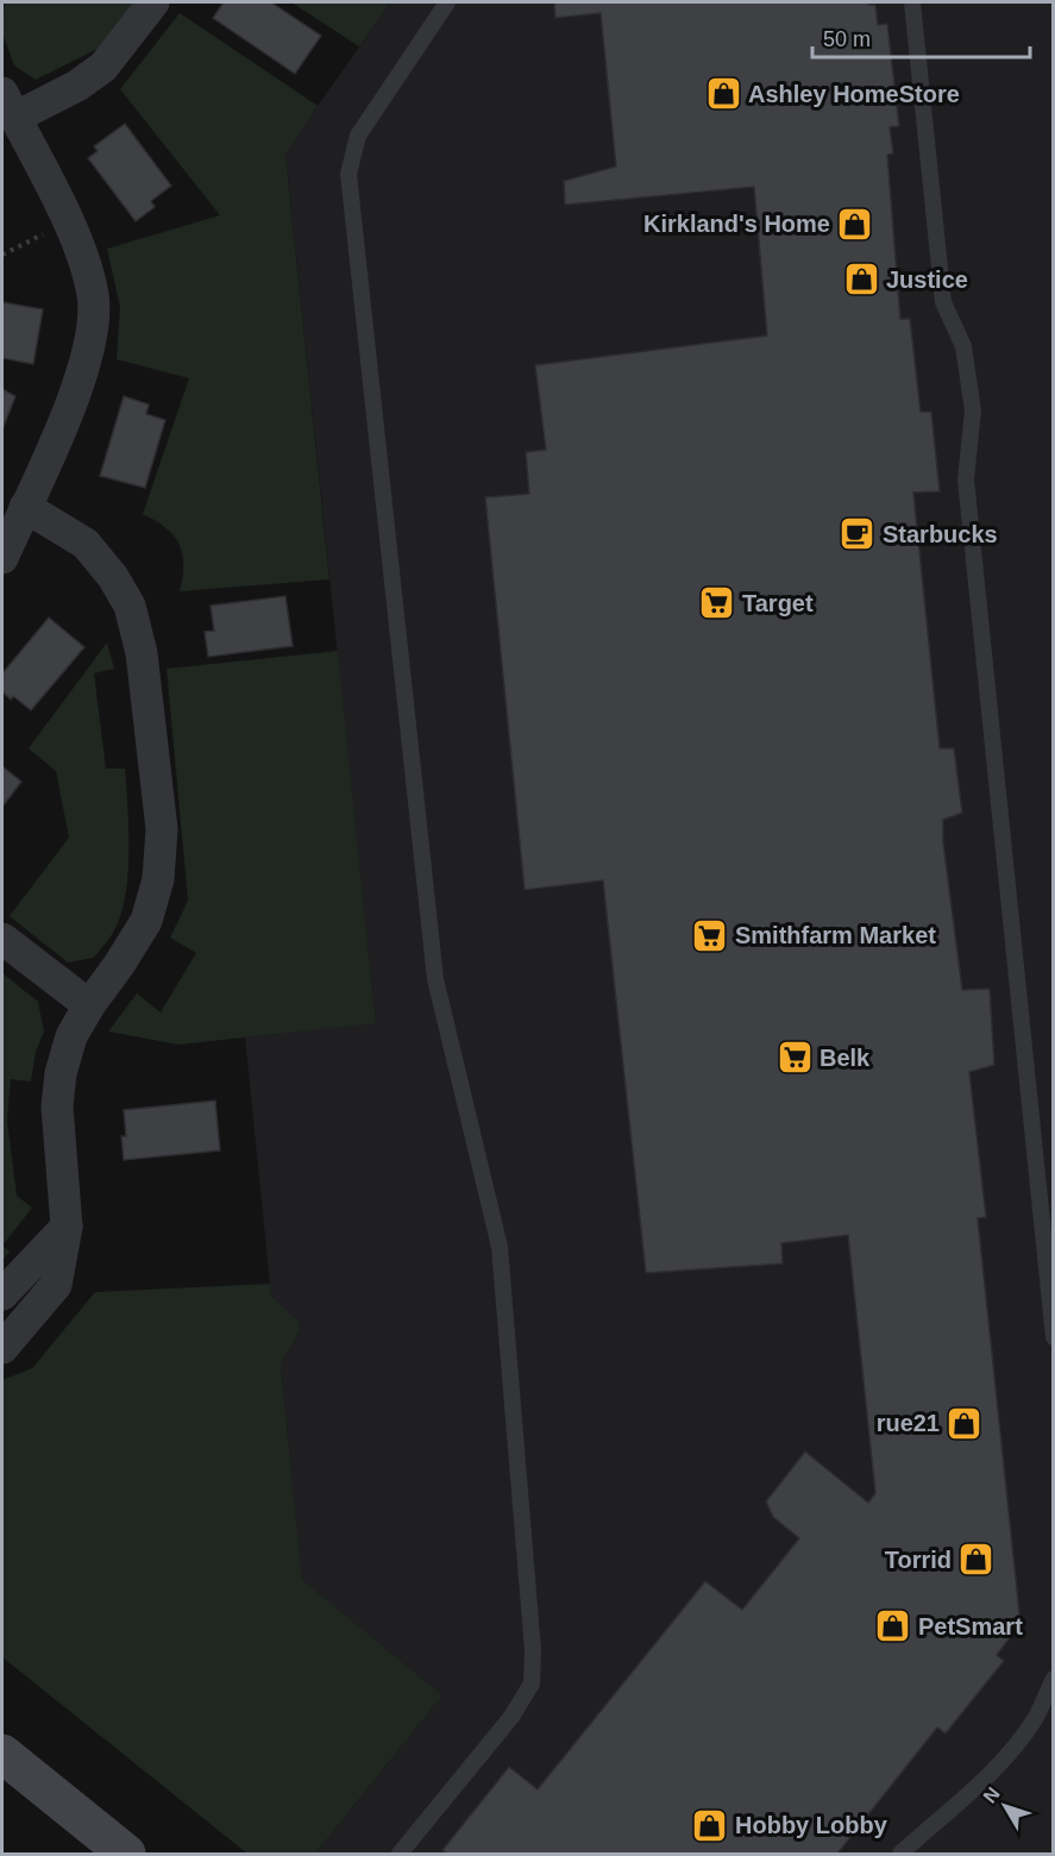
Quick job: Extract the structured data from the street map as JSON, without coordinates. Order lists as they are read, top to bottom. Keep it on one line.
{"places":{"shop":["Ashley HomeStore","Kirkland's Home","Justice","rue21","Torrid","PetSmart","Hobby Lobby"],"cafe":["Starbucks"],"supermarket":["Target","Smithfarm Market","Belk"]},"scale_bar":"50 m","north":"top left"}
